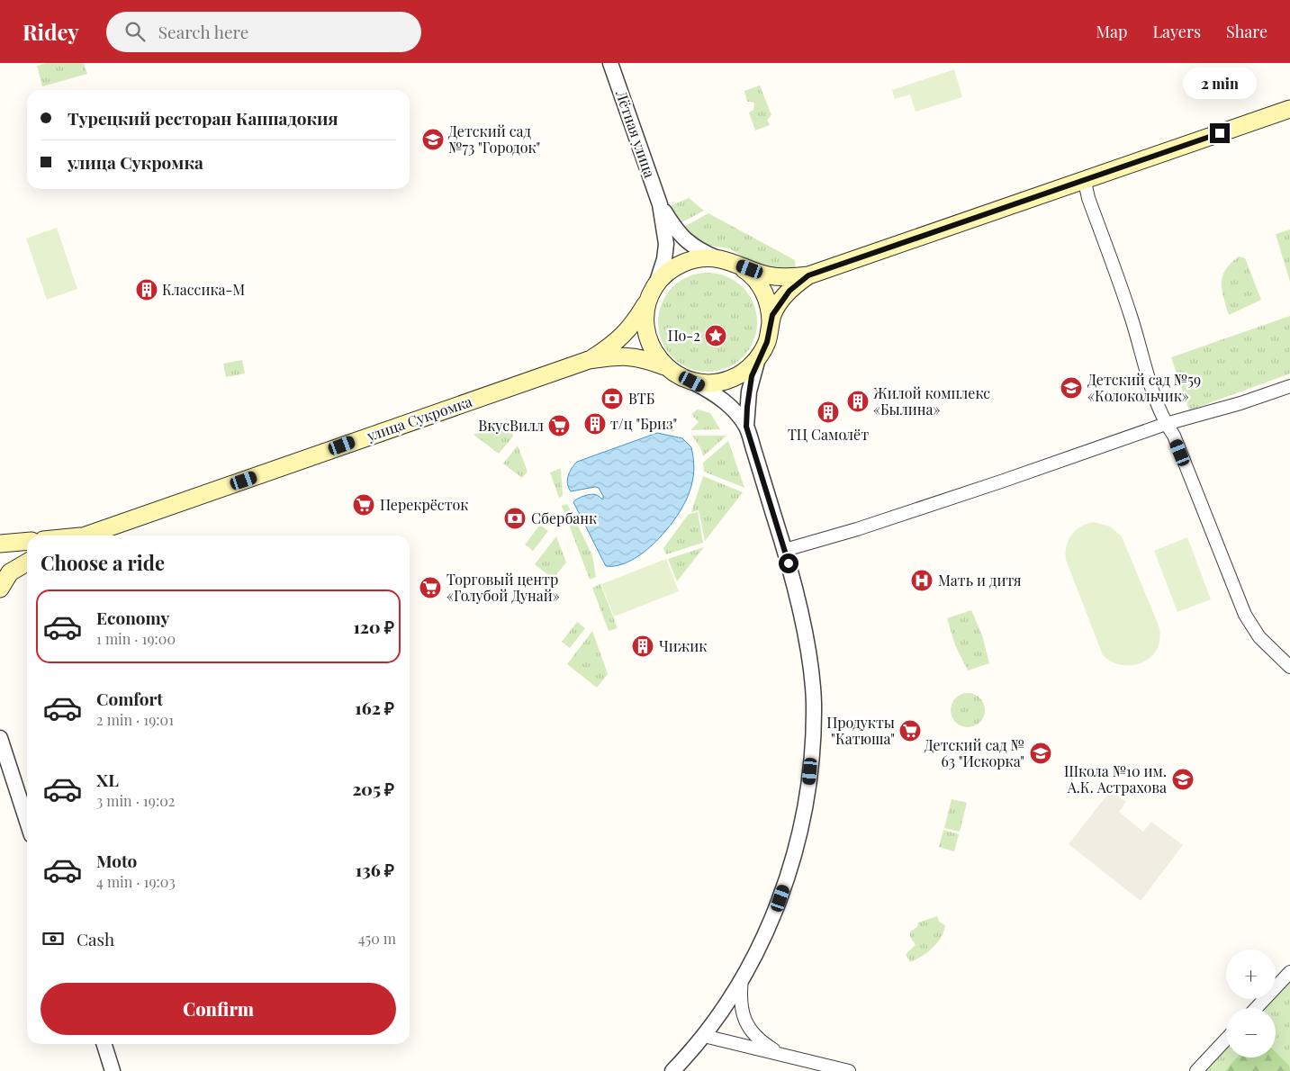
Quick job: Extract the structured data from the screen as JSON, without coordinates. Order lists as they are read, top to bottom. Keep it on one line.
{"streets":{"main road":["улица Сукромка"],"street":["Лётная улица"]},"places":{"school or university":["Детский сад №73 \"Городок\"","Детский сад №59 «Колокольчик»","Детский сад № 63 \"Искорка\"","Школа №10 им. А.К. Астрахова"],"building":["Классика-М","Жилой комплекс «Былина»","ТЦ Самолёт","т/ц \"Бриз\"","Чижик"],"place":["По-2"],"bank":["ВТБ","Сбербанк"],"supermarket":["ВкусВилл","Перекрёсток","Торговый центр «Голубой Дунай»","Продукты \"Катюша\""],"hospital":["Мать и дитя"]},"page":{"header":"Ridey","search":"Search here","nav":["Map","Layers","Share"],"bubble":"2 min","banner":["Турецкий ресторан Каппадокия","улица Сукромка"],"heading":"Choose a ride","list":[{"name":"Economy","note":"1 min · 19:00","value":"120 ₽"},{"name":"Comfort","note":"2 min · 19:01","value":"162 ₽"},{"name":"XL","note":"3 min · 19:02","value":"205 ₽"},{"name":"Moto","note":"4 min · 19:03","value":"136 ₽"}],"pay":["Cash","450 m"],"map_buttons":["+","−"],"buttons":"Confirm"}}
